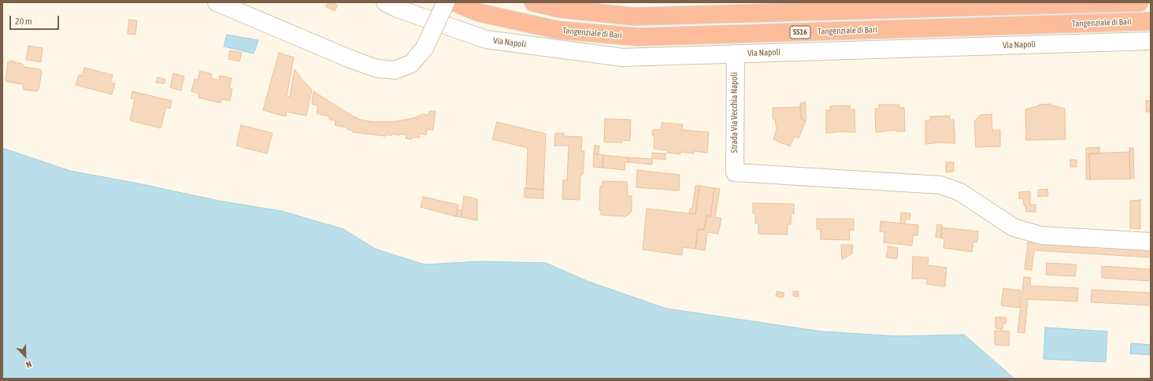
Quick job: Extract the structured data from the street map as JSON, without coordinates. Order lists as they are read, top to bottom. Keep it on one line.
{"streets":{"highway":["Tangenziale di Bari","SS16"],"street":["Via Napoli","Strada Via Vecchia Napoli"]},"crossings":[["Via Napoli","Strada Via Vecchia Napoli"]],"scale_bar":"20 m","north":"bottom right"}
